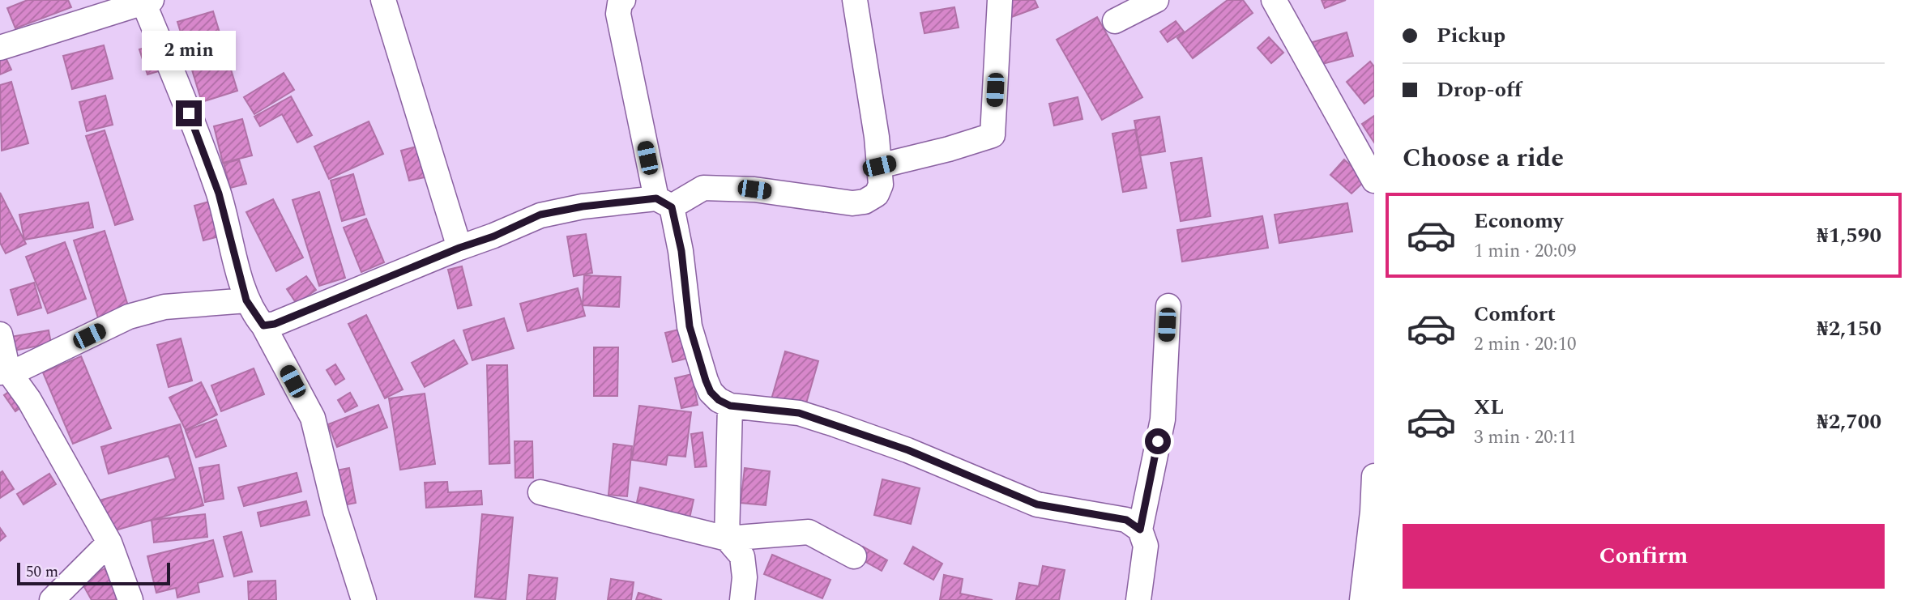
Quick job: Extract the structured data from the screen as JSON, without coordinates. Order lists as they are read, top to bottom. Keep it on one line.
{"scale_bar":"50 m","page":{"banner":["Pickup","Drop-off"],"bubble":"2 min","heading":"Choose a ride","list":[{"name":"Economy","note":"1 min · 20:09","value":"₦1,590"},{"name":"Comfort","note":"2 min · 20:10","value":"₦2,150"},{"name":"XL","note":"3 min · 20:11","value":"₦2,700"}],"buttons":"Confirm","scale":"50 m"}}
